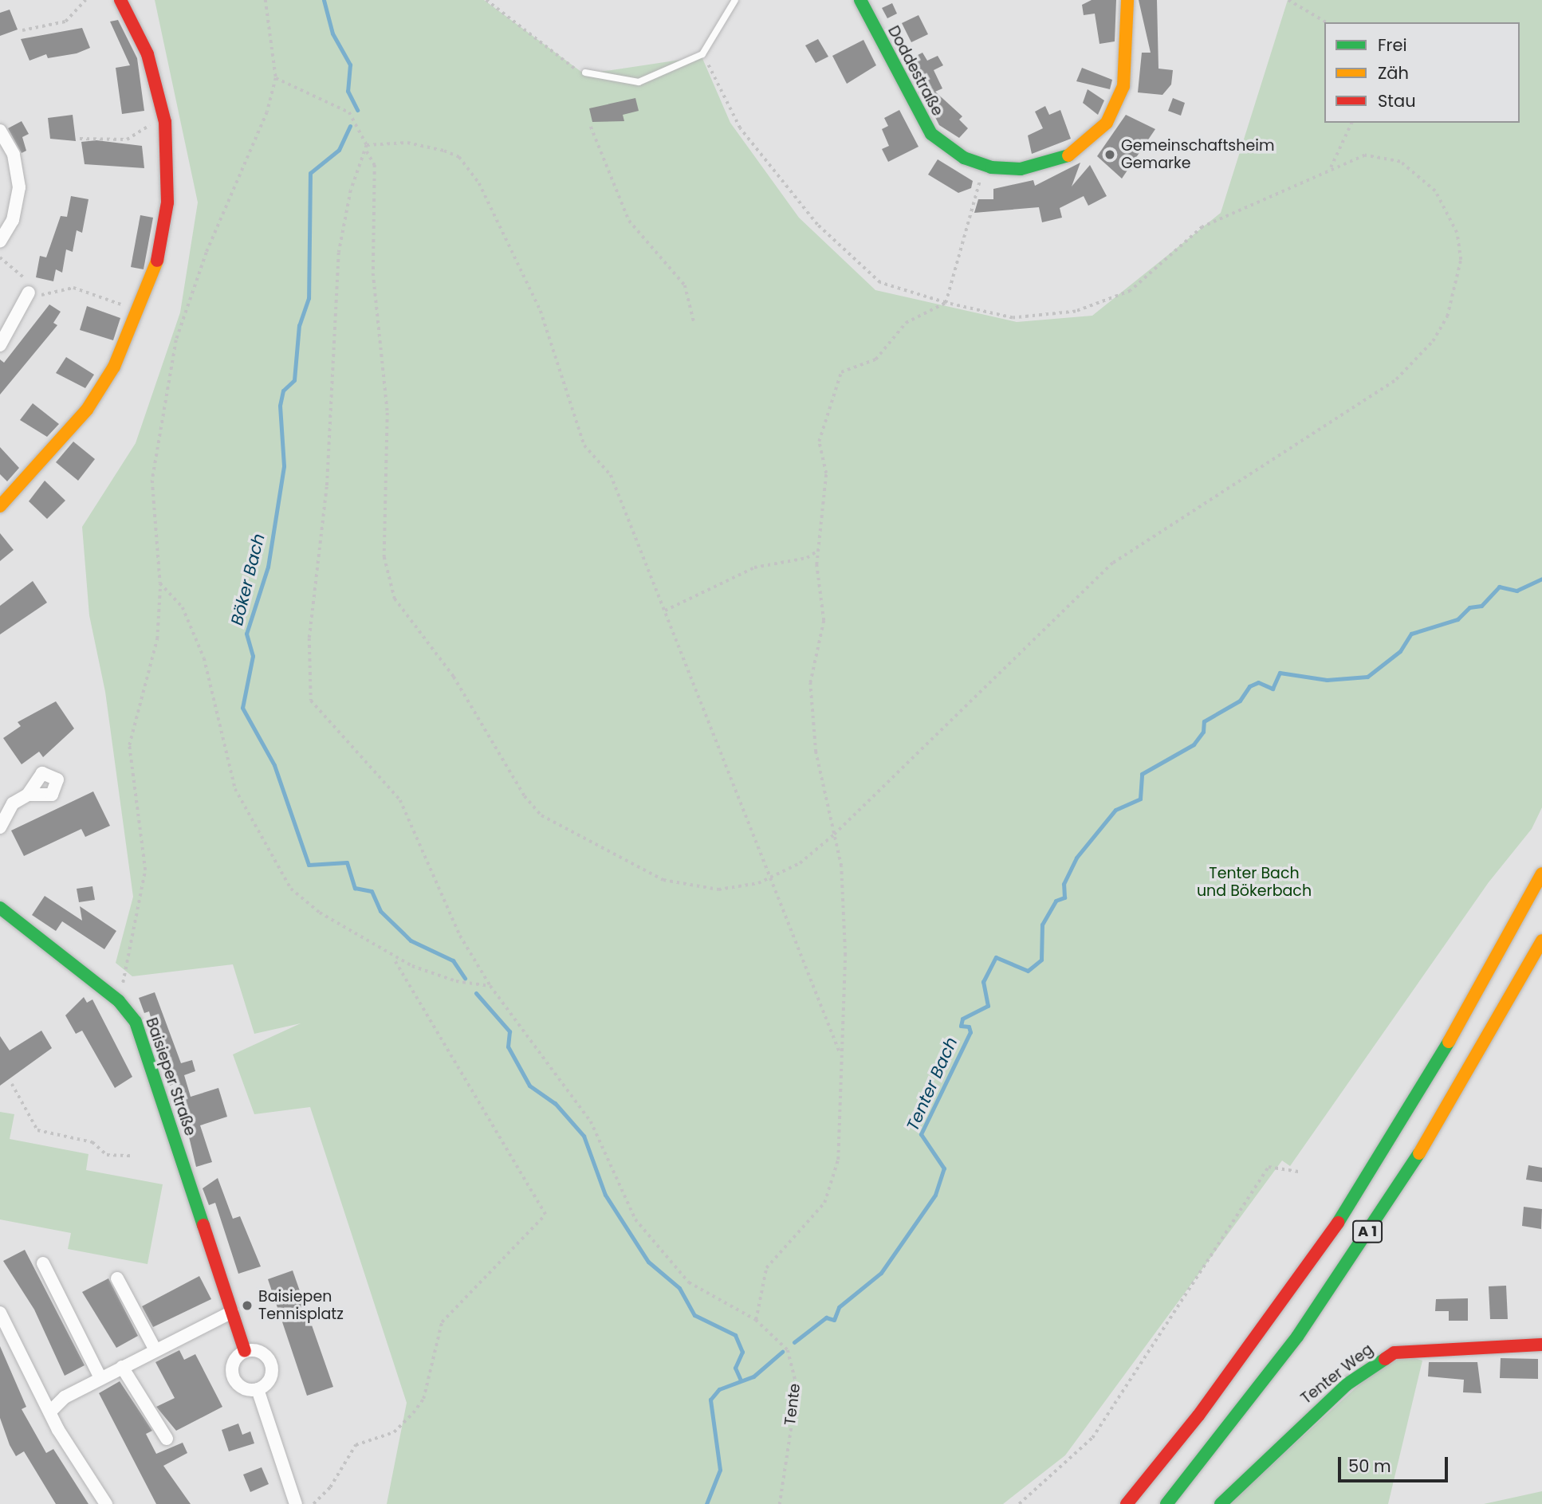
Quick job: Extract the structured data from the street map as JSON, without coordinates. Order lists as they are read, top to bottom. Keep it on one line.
{"streets":{"main road":["Doddestraße","Baisieper Straße","A 1","Tenter Weg"],"path":["Tente"]},"water":["Böker Bach","Tenter Bach"],"parks":["Tenter Bach und Bökerbach"],"places":["Gemeinschaftsheim Gemarke","Baisiepen Tennisplatz"],"legend":["Frei","Zäh","Stau"],"scale_bar":"50 m"}
